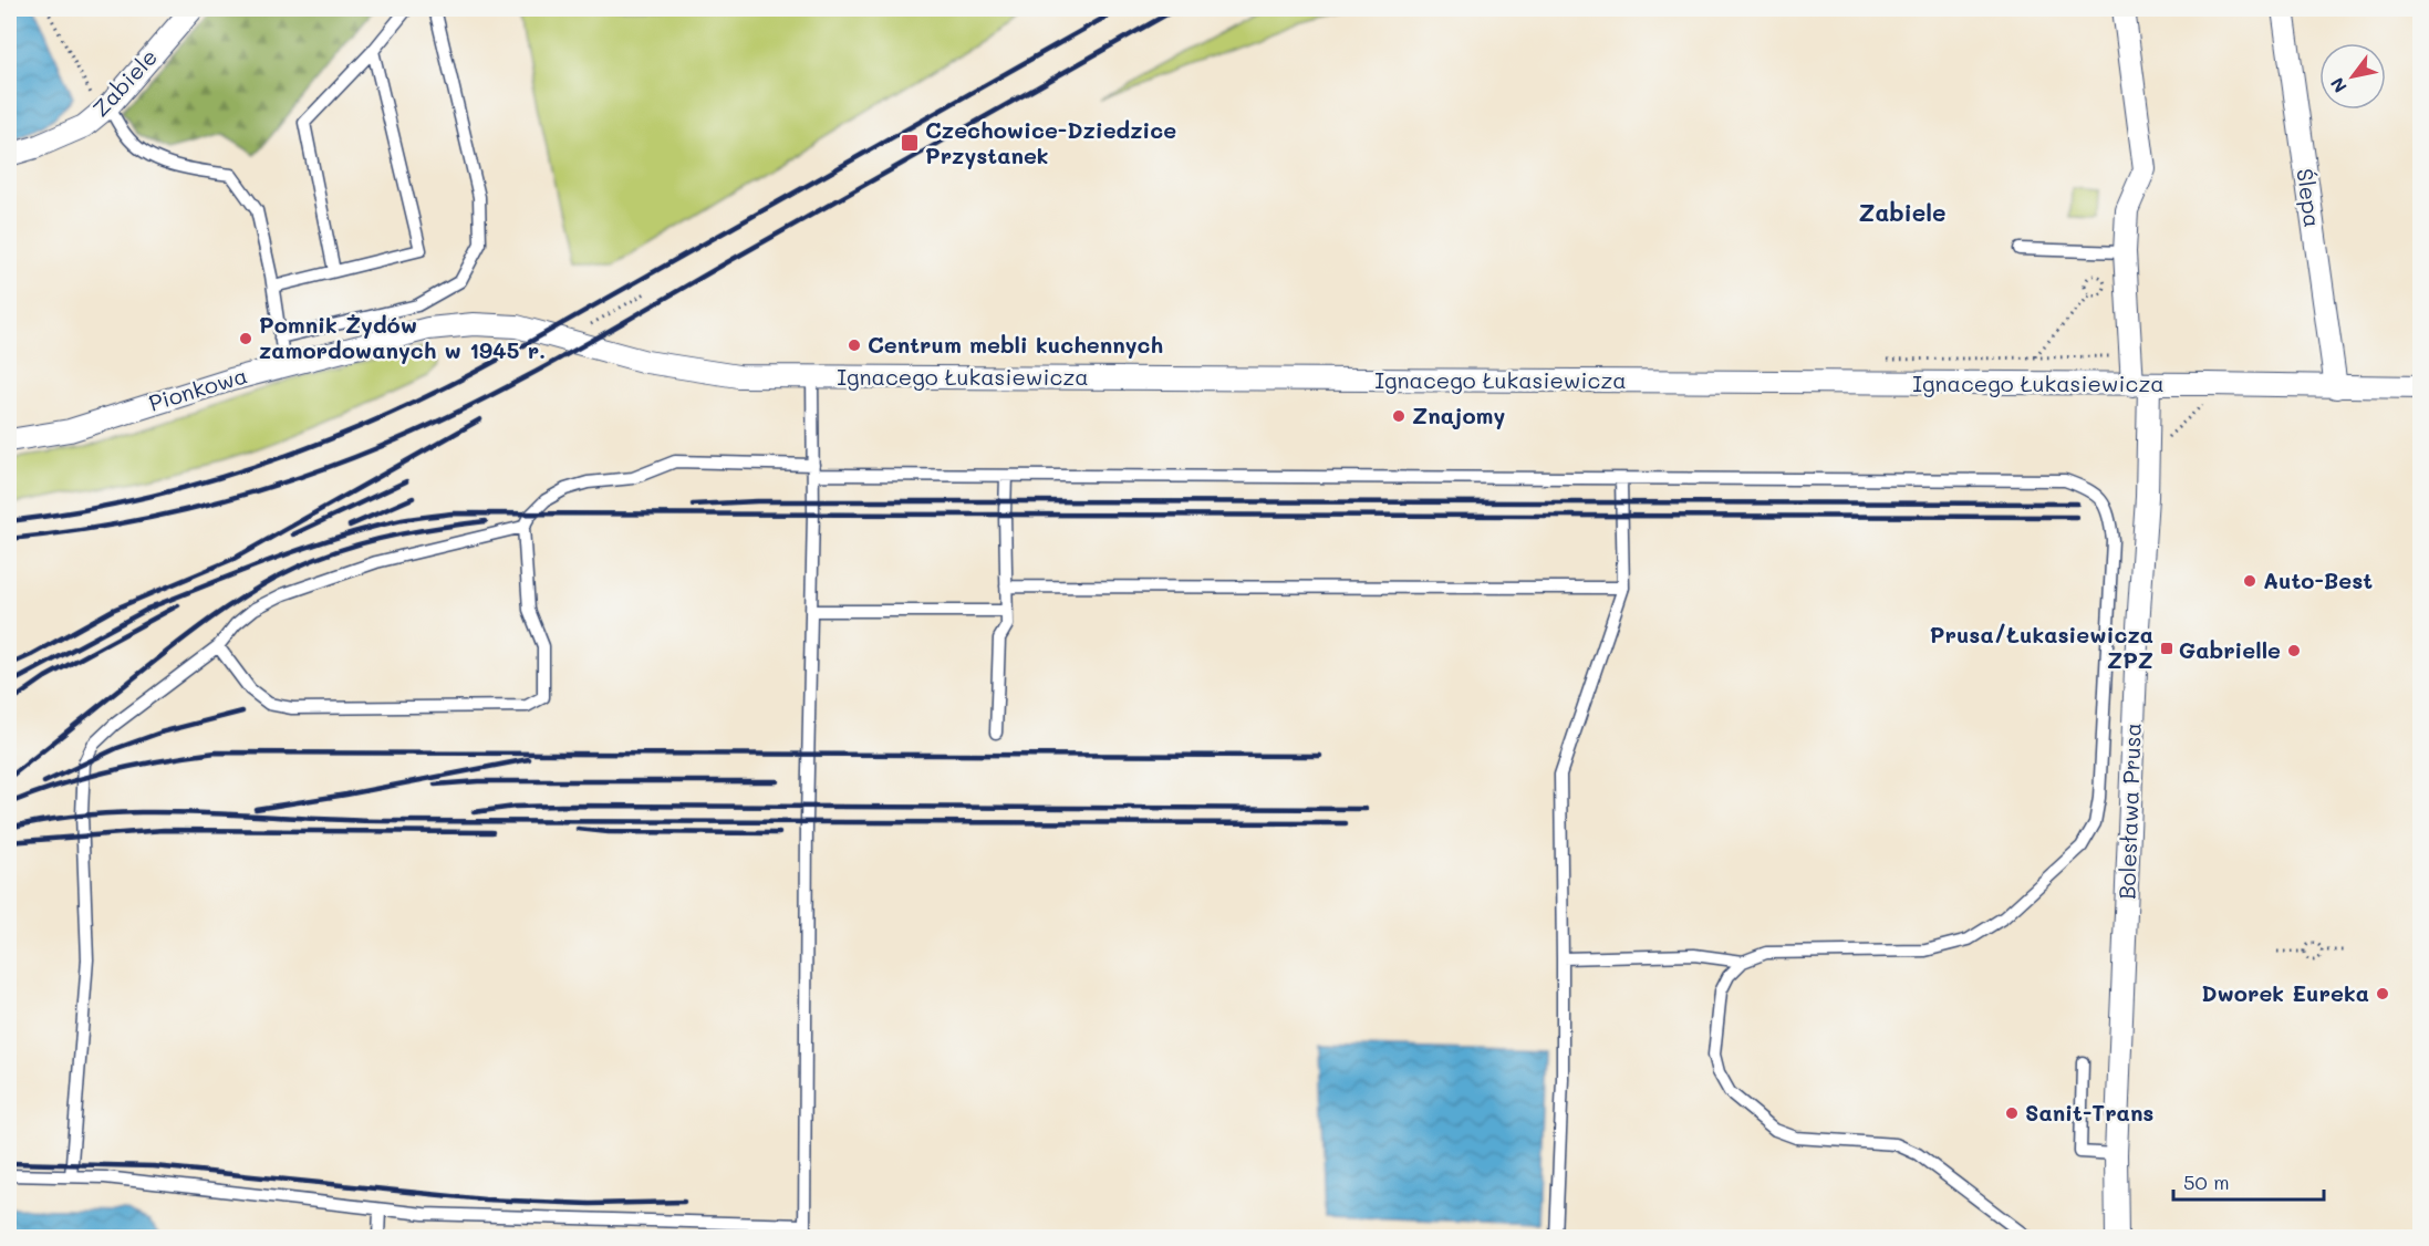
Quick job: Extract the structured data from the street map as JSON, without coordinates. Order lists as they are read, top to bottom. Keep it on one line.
{"streets":{"street":["Zabiele","Ślepa","Ignacego Łukasiewicza","Pionkowa","Bolesława Prusa"]},"crossings":[["Ślepa","Ignacego Łukasiewicza"],["Ignacego Łukasiewicza","Pionkowa"],["Ignacego Łukasiewicza","Bolesława Prusa"]],"districts":["Zabiele"],"places":{"transit":["Czechowice-Dziedzice Przystanek","Prusa/Łukasiewicza ZPZ"],"other":["Pomnik Żydów zamordowanych w 1945 r.","Centrum mebli kuchennych","Znajomy","Auto-Best","Gabrielle","Dworek Eureka","Sanit-Trans"]},"scale_bar":"50 m","north":"bottom left"}
